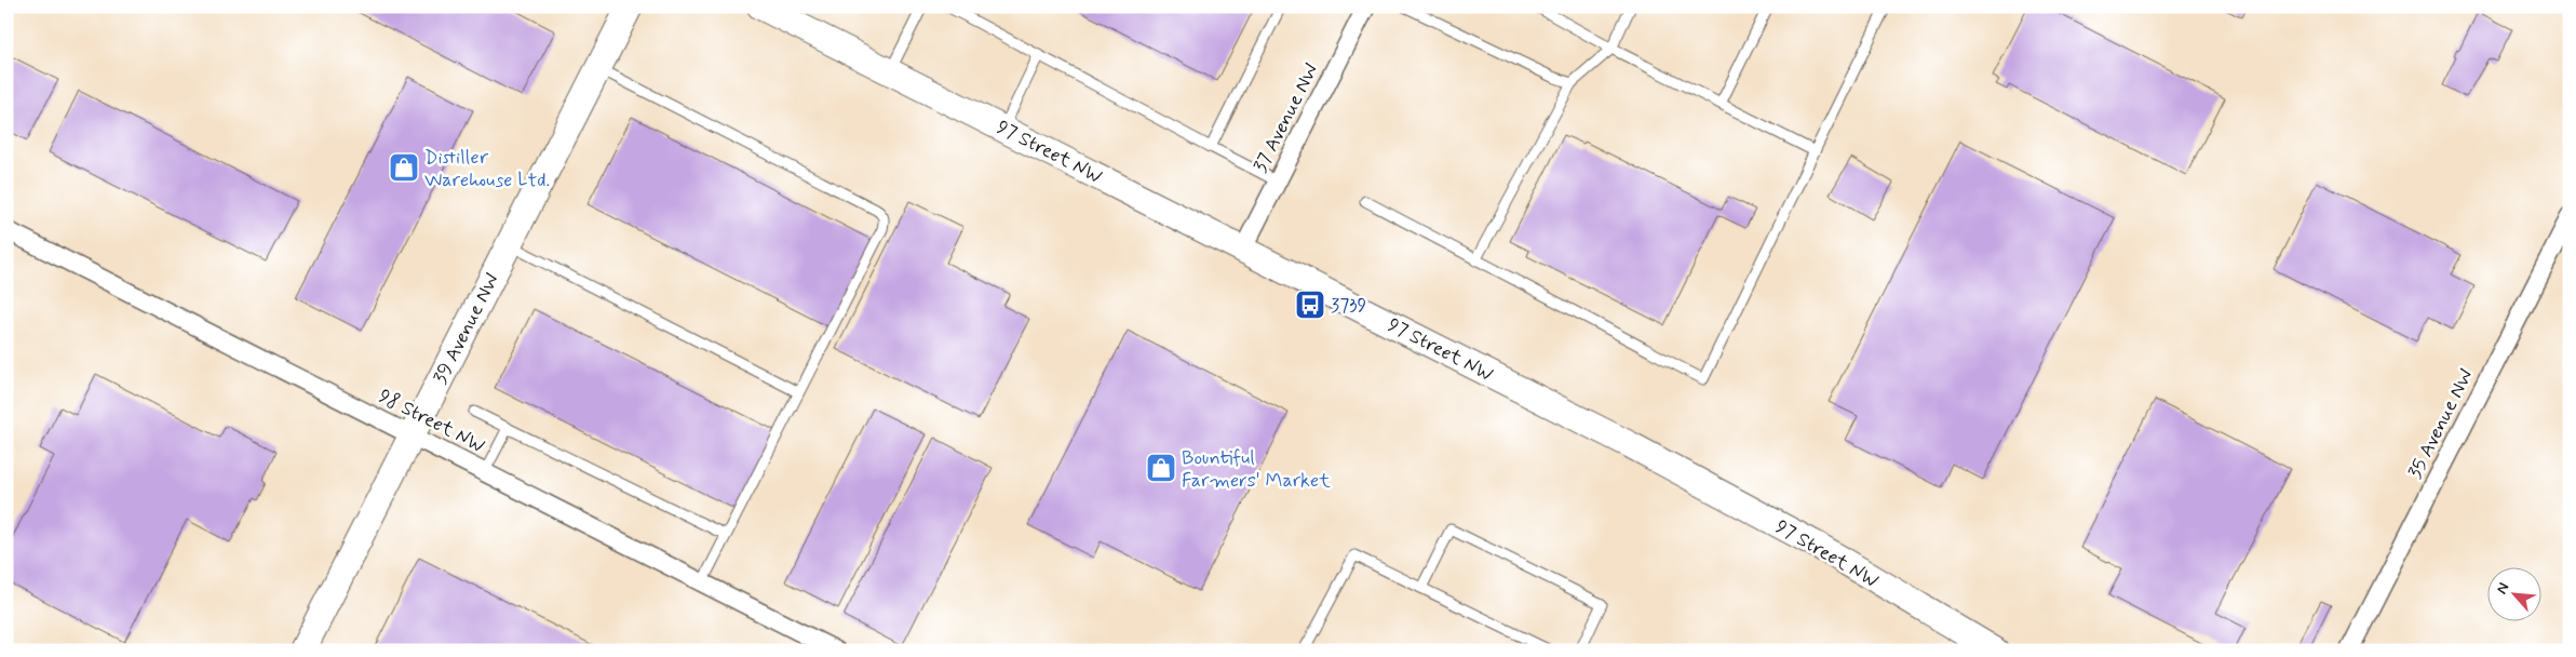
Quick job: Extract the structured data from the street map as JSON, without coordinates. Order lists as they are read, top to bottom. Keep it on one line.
{"streets":{"street":["37 Avenue NW","97 Street NW","39 Avenue NW","98 Street NW","35 Avenue NW"]},"crossings":[["37 Avenue NW","97 Street NW"],["39 Avenue NW","98 Street NW"]],"places":{"shop":["Distiller Warehouse Ltd.","Bountiful Farmers' Market"],"bus stop":["3739"]},"north":"top left"}
